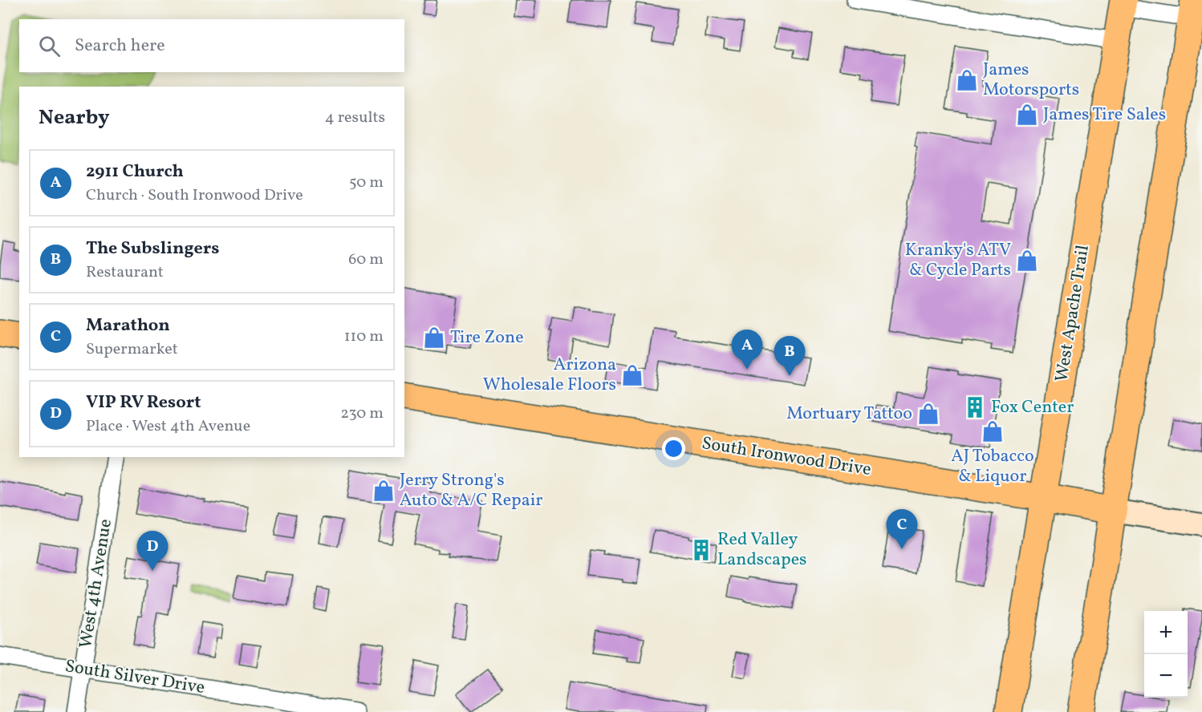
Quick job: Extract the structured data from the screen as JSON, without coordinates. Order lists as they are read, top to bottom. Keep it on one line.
{"streets":{"main road":["West Apache Trail","South Ironwood Drive"],"street":["West 4th Avenue","South Silver Drive"]},"crossings":[["West Apache Trail","South Ironwood Drive"],["West 4th Avenue","South Silver Drive"]],"places":{"shop":["James Motorsports","James Tire Sales","Kranky's ATV & Cycle Parts","Tire Zone","Arizona Wholesale Floors","Mortuary Tattoo","AJ Tobacco & Liquor","Jerry Strong's Auto & A/C Repair"],"building":["Fox Center","Red Valley Landscapes"]},"page":{"search":"Search here","heading":["Nearby","4 results"],"list":[{"mark":"A","name":"2911 Church","note":"Church · South Ironwood Drive","value":"50 m"},{"mark":"B","name":"The Subslingers","note":"Restaurant","value":"60 m"},{"mark":"C","name":"Marathon","note":"Supermarket","value":"110 m"},{"mark":"D","name":"VIP RV Resort","note":"Place · West 4th Avenue","value":"230 m"}],"pins":["A","B","C","D"],"map_buttons":["+","−"]}}
